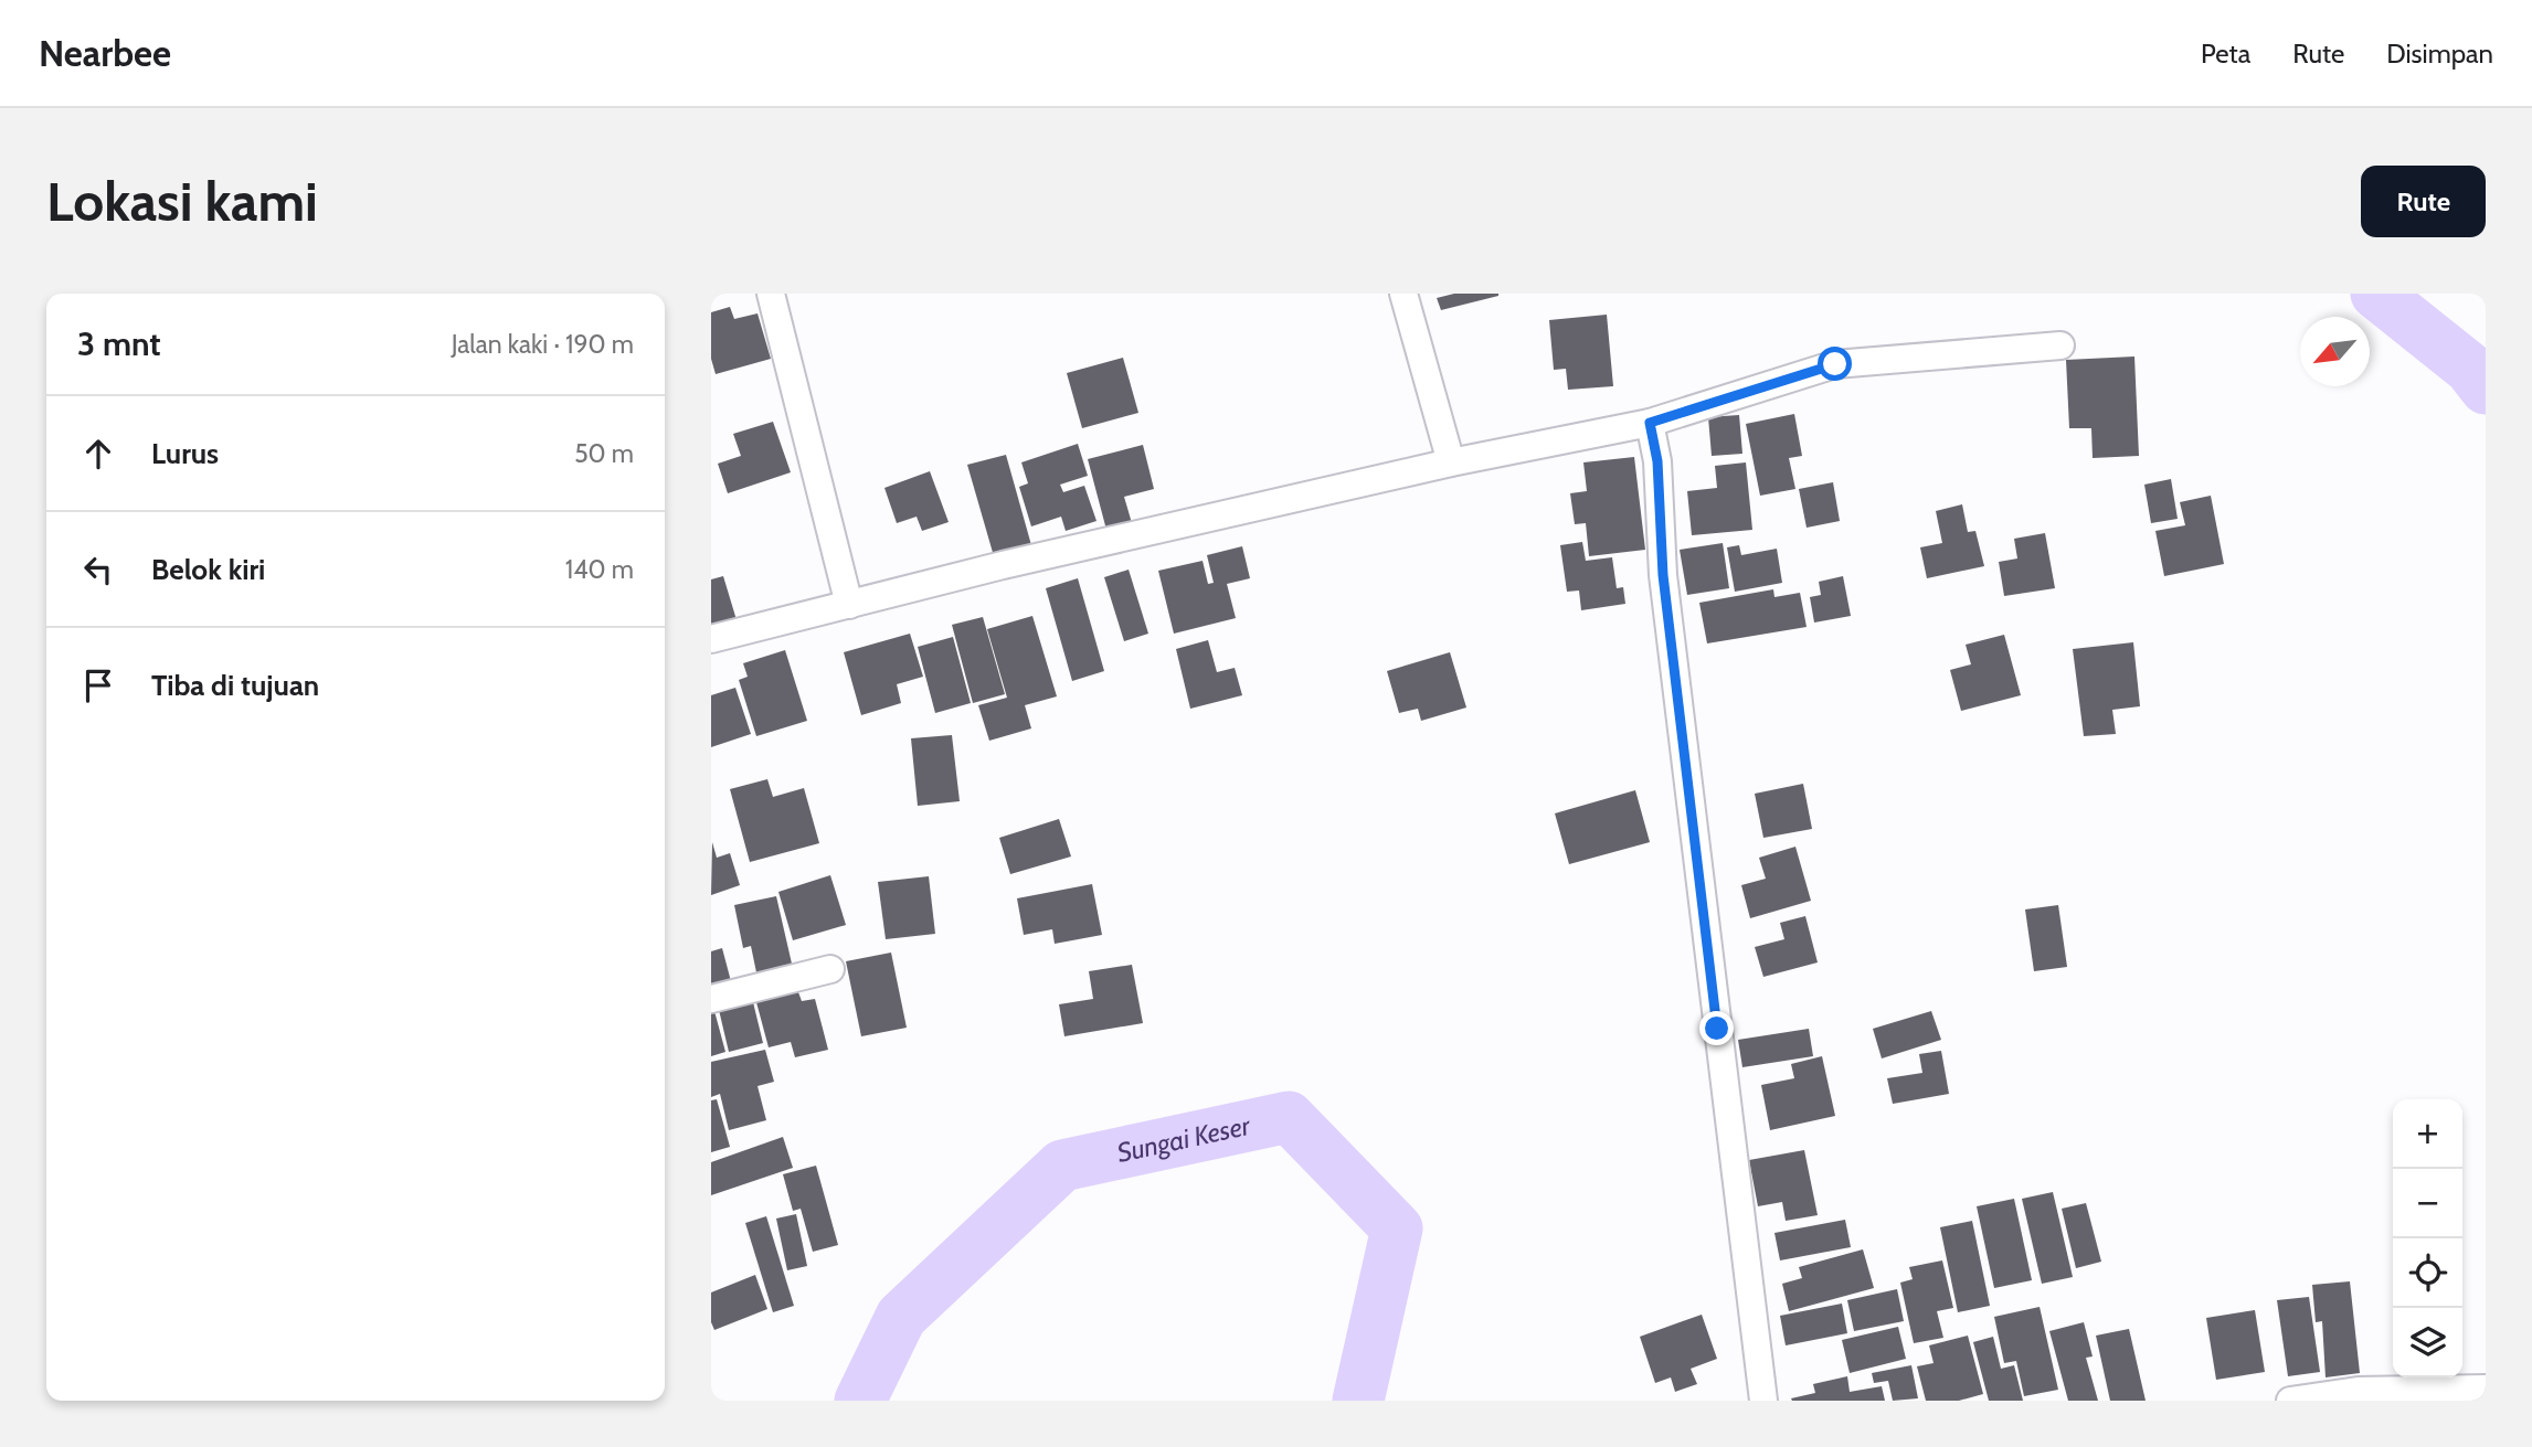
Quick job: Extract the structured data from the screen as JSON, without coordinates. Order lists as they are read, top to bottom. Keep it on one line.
{"water":["Sungai Keser"],"north":"bottom left","page":{"header":"Nearbee","nav":["Peta","Rute","Disimpan"],"buttons":"Rute","title":"Lokasi kami","heading":["3 mnt","Jalan kaki · 190 m"],"list":[["Lurus","50 m"],["Belok kiri","140 m"],"Tiba di tujuan"],"map_buttons":["+","−"]}}
